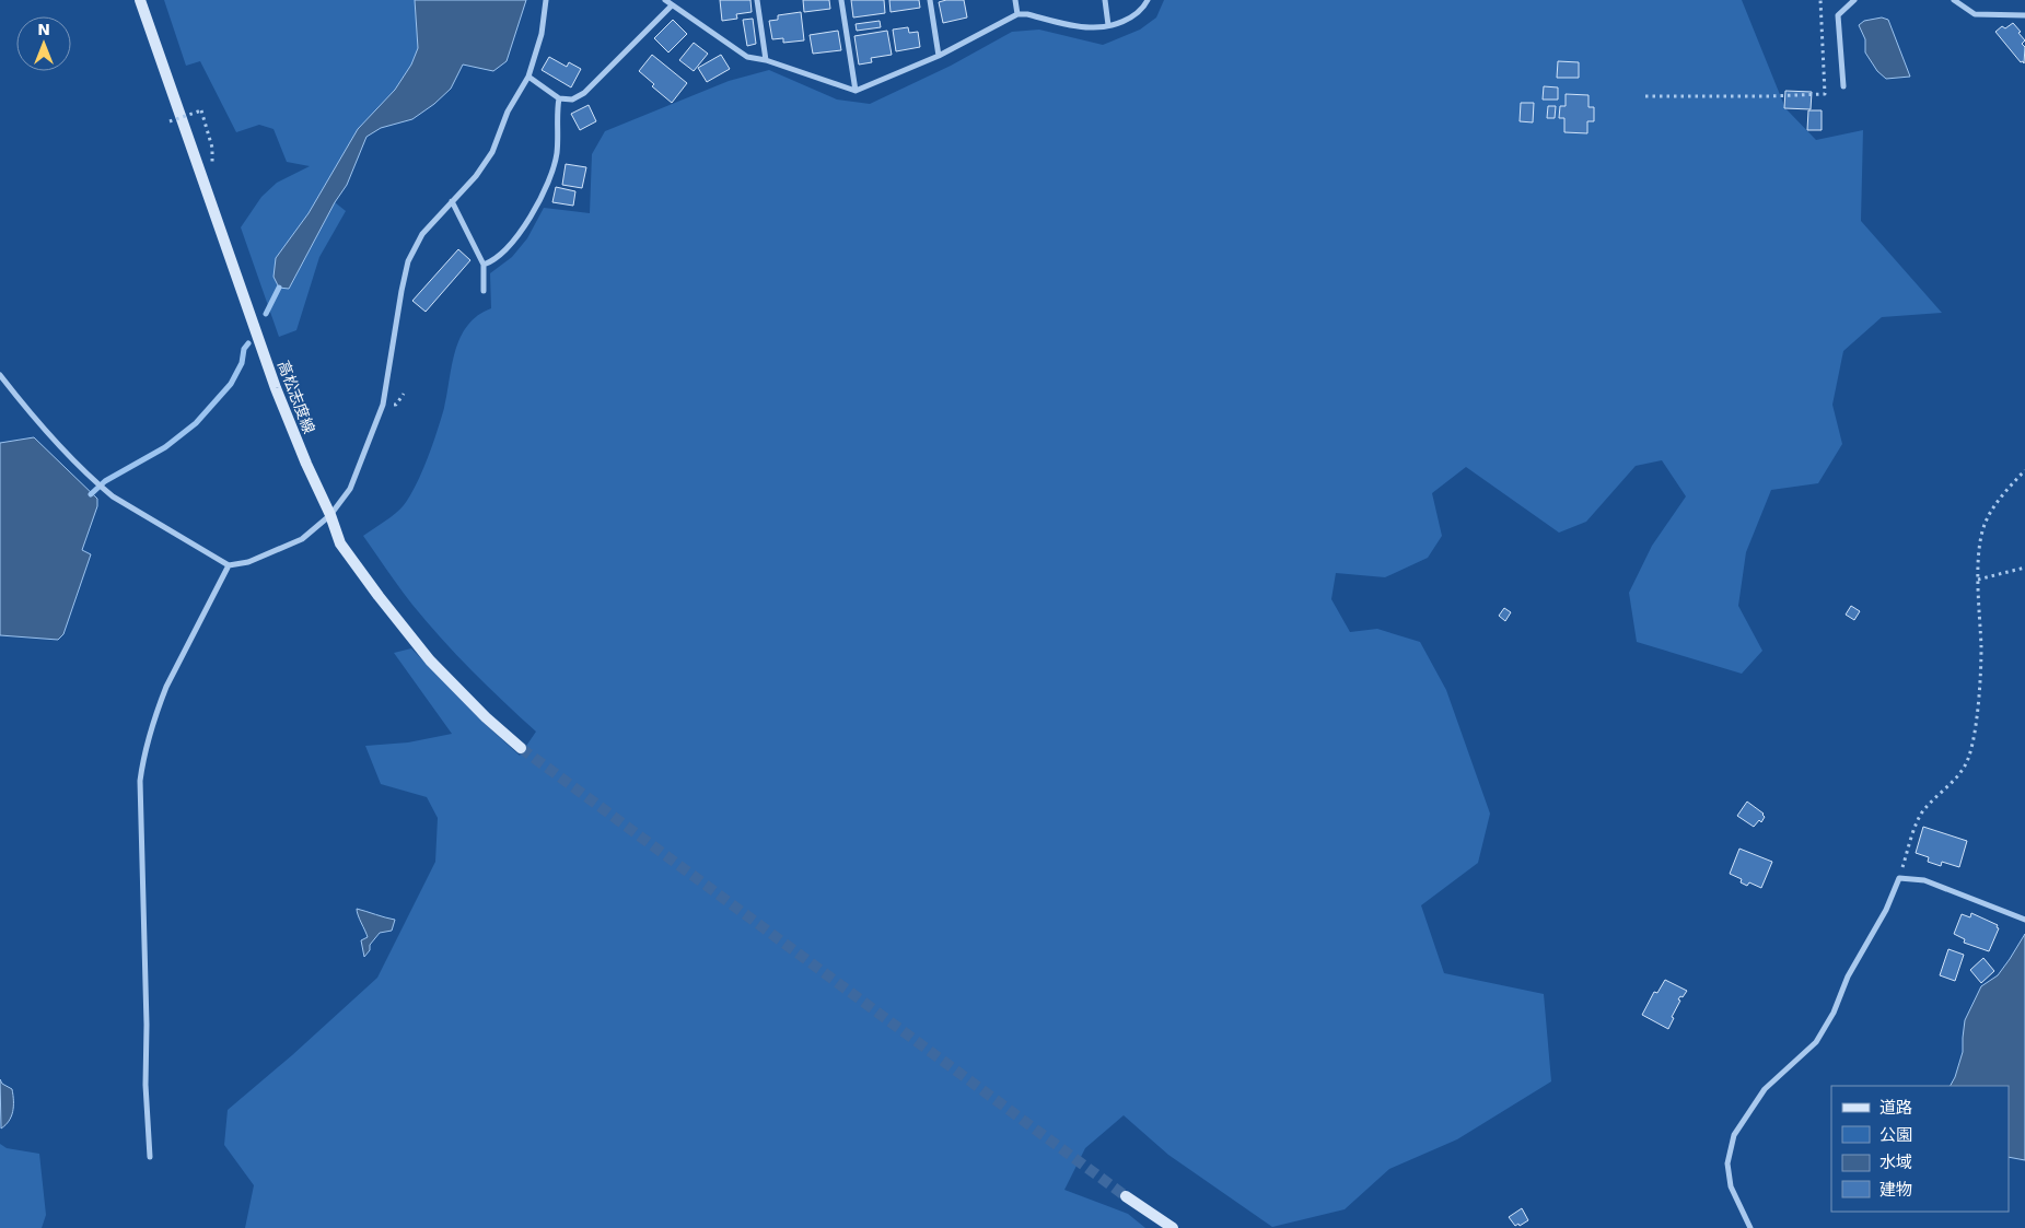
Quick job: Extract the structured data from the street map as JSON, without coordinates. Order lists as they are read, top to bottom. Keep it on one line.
{"streets":{"main road":["高松志度線"]},"legend":["道路","公園","水域","建物"],"north":"top"}
